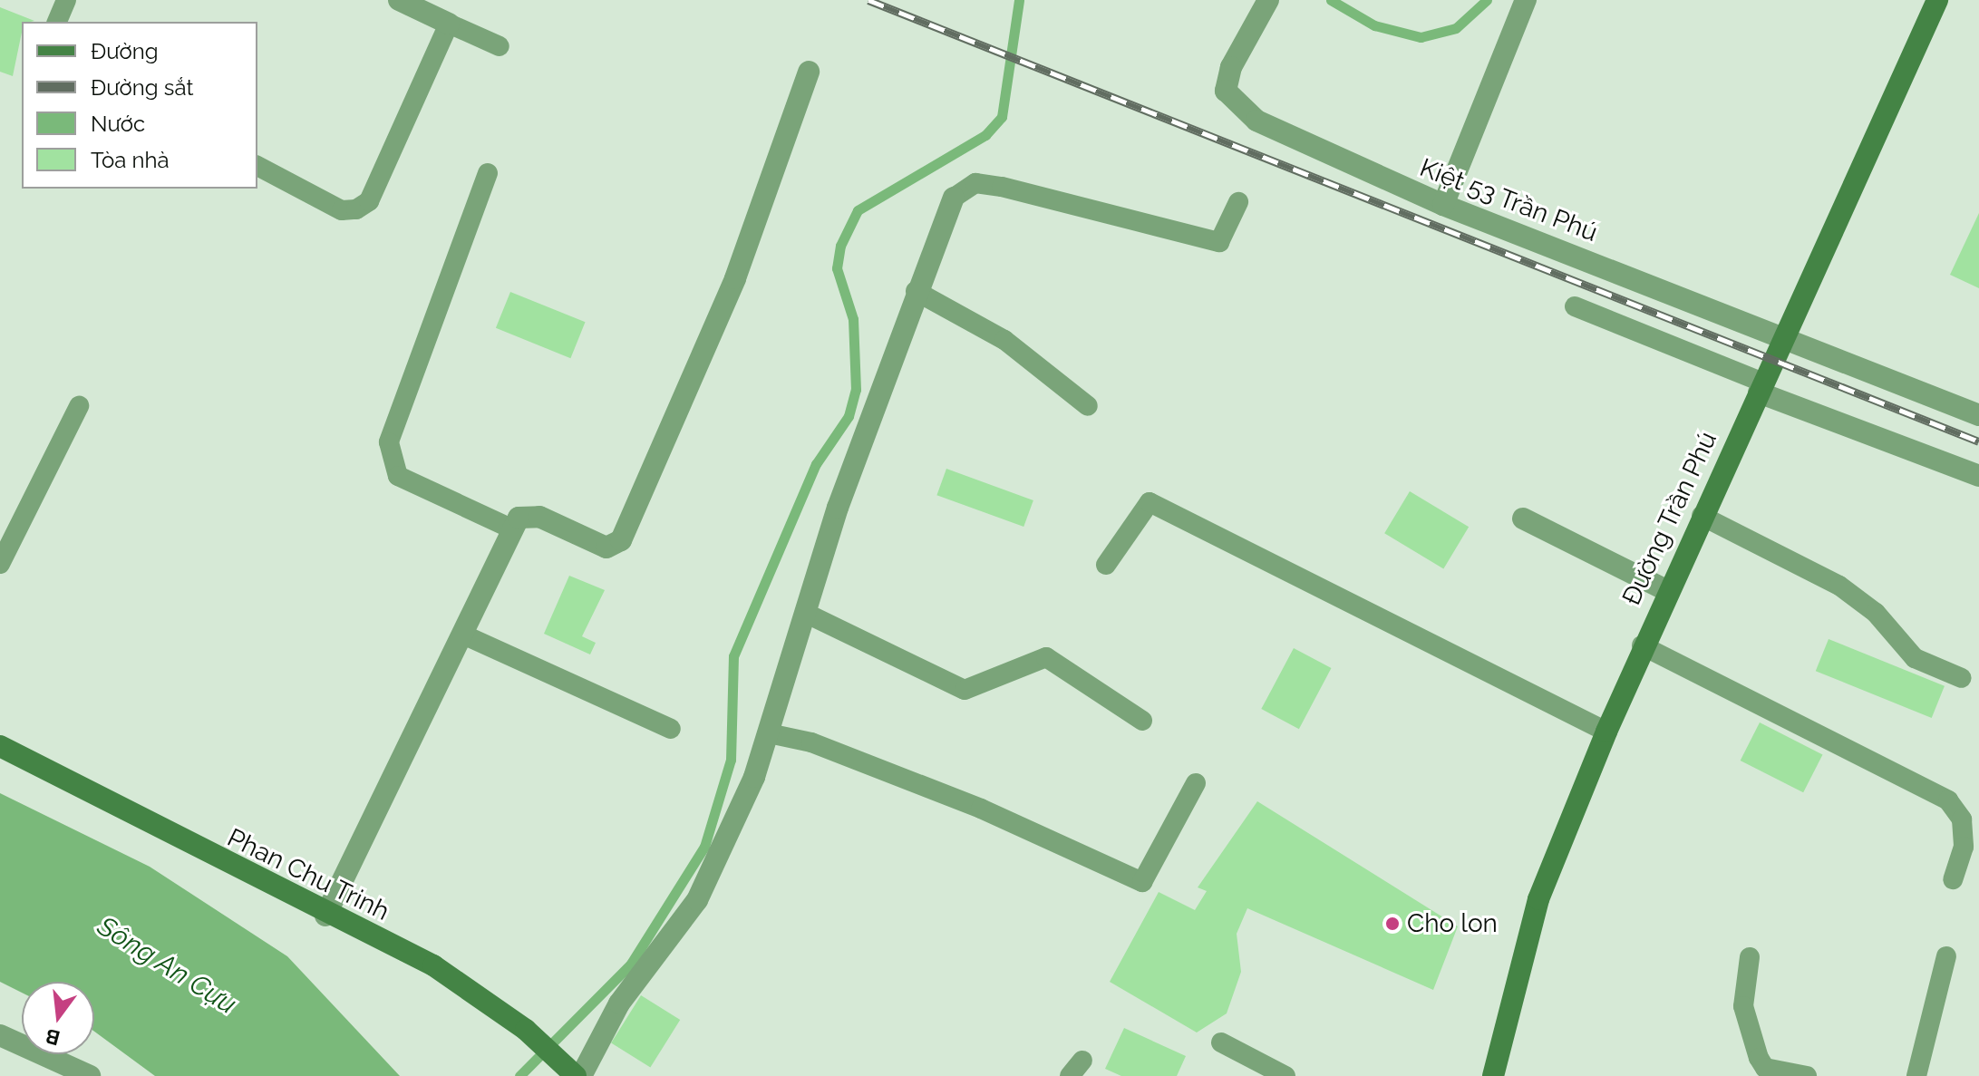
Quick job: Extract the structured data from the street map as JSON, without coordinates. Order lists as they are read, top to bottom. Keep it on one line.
{"streets":{"street":["Kiệt 53 Trần Phú","Đường Trần Phú","Phan Chu Trinh"]},"crossings":[["Kiệt 53 Trần Phú","Đường Trần Phú"]],"water":["Sông An Cựu"],"places":["Cho lon"],"legend":["Đường","Đường sắt","Nước","Tòa nhà"],"north":"bottom"}
